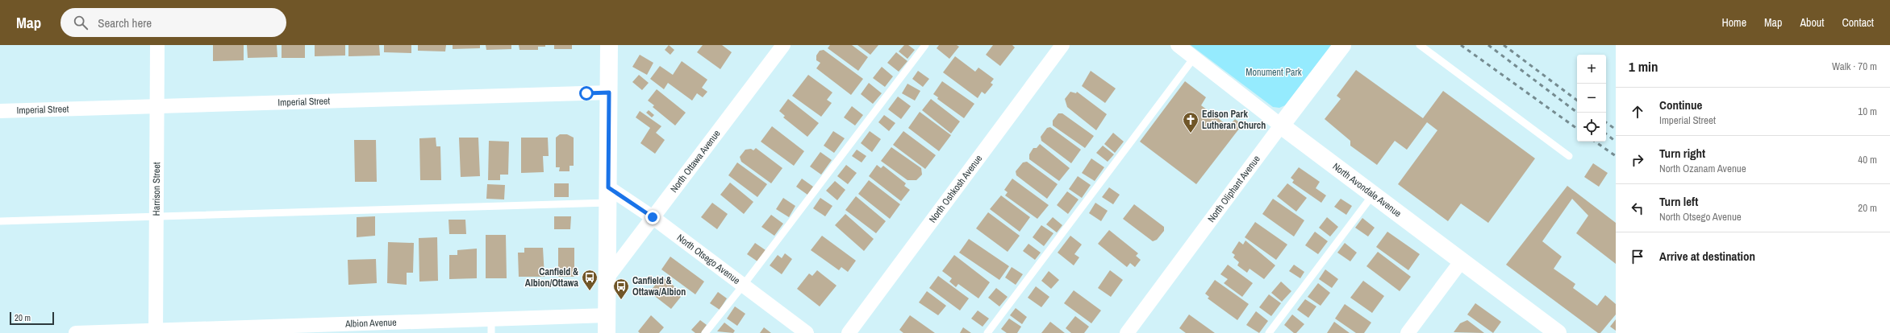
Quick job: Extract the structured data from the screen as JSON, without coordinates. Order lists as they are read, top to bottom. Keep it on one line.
{"streets":{"street":["Imperial Street","North Ottawa Avenue","Harrison Street","North Oshkosh Avenue","North Oliphant Avenue","North Avondale Avenue","North Otsego Avenue","Albion Avenue"]},"crossings":[["Imperial Street","Harrison Street"],["North Ottawa Avenue","North Otsego Avenue"],["Harrison Street","Albion Avenue"],["North Oliphant Avenue","North Avondale Avenue"]],"parks":["Monument Park"],"places":{"church":["Edison Park Lutheran Church"],"bus stop":["Canfield & Albion/Ottawa","Canfield & Ottawa/Albion"]},"scale_bar":"20 m","page":{"header":"Map","search":"Search here","nav":["Home","Map","About","Contact"],"heading":["1 min","Walk · 70 m"],"map_buttons":["+","−"],"list":[["Continue","Imperial Street","10 m"],["Turn right","North Ozanam Avenue","40 m"],["Turn left","North Otsego Avenue","20 m"],"Arrive at destination"],"scale":"20 m"}}
